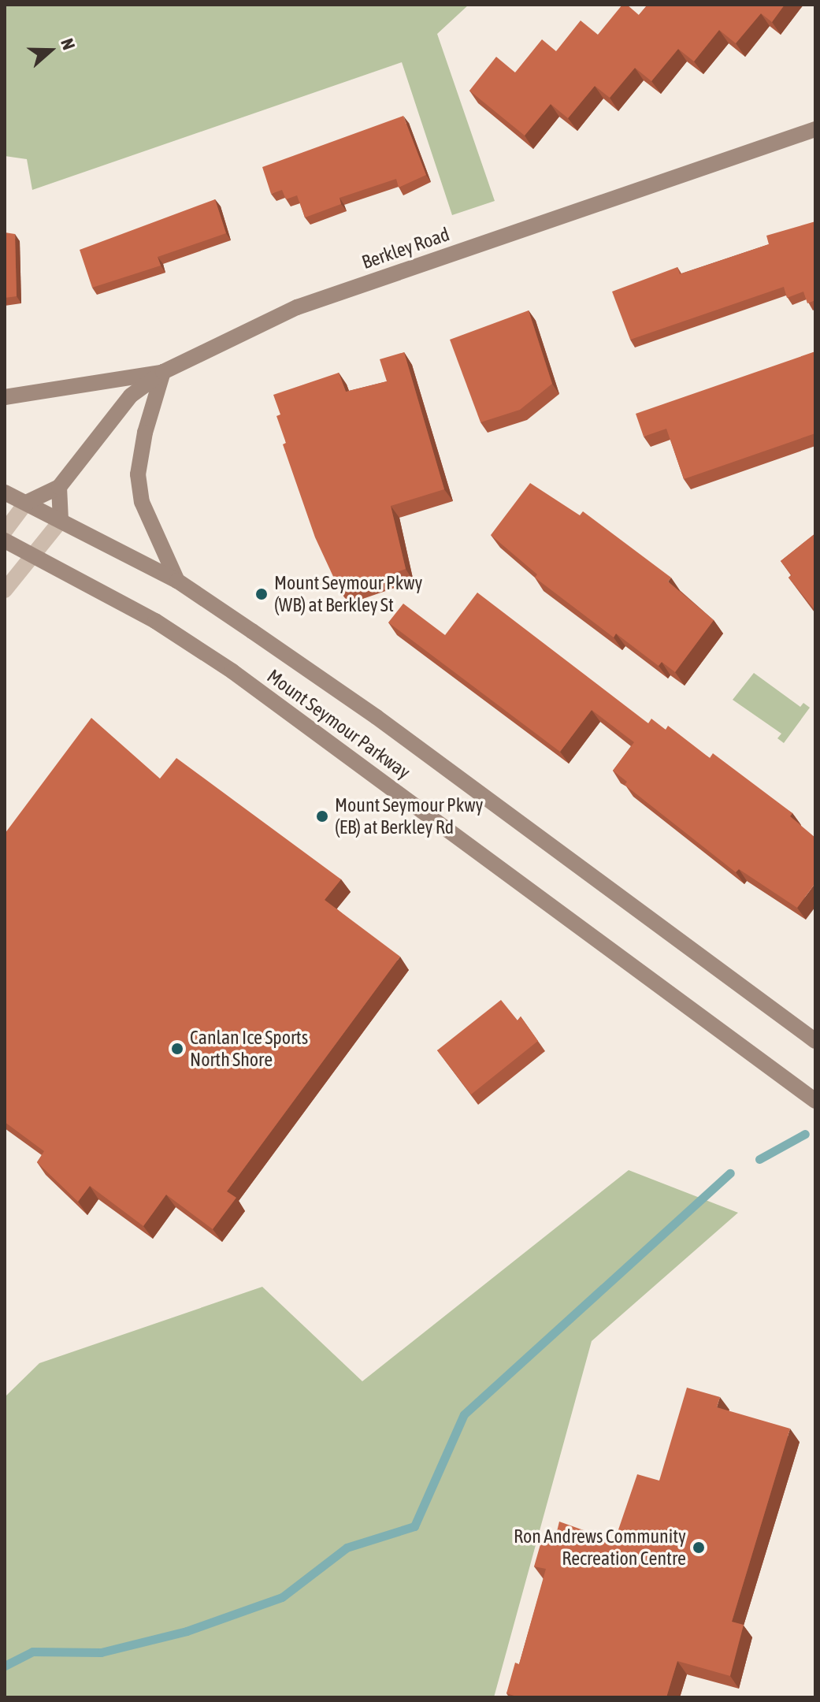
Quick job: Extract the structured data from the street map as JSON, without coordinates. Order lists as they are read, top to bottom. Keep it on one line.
{"streets":{"main road":["Berkley Road","Mount Seymour Parkway"]},"crossings":[["Berkley Road","Mount Seymour Parkway"]],"places":["Mount Seymour Pkwy (WB) at Berkley St","Mount Seymour Pkwy (EB) at Berkley Rd","Canlan Ice Sports North Shore","Ron Andrews Community Recreation Centre"],"north":"right"}
